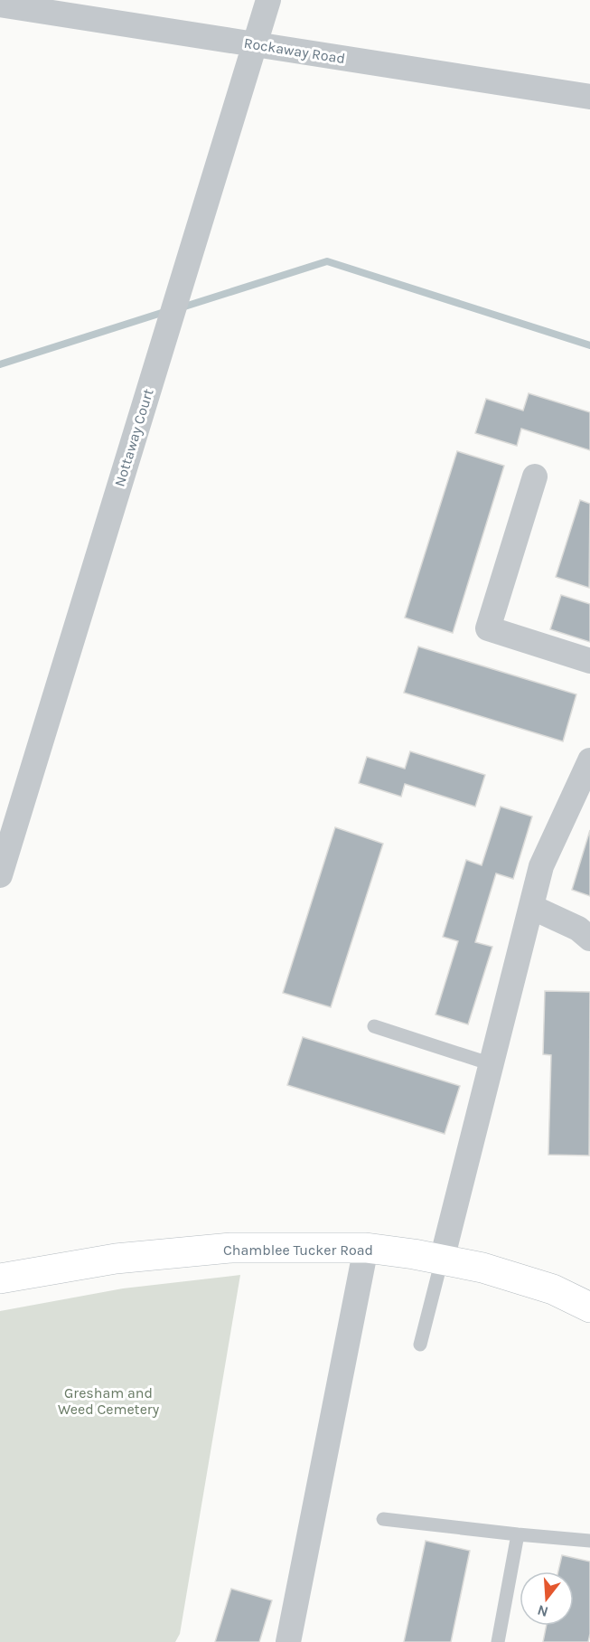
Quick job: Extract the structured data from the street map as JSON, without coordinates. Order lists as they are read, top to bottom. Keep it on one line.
{"streets":{"main road":["Chamblee Tucker Road"],"street":["Rockaway Road","Nottaway Court"]},"crossings":[["Rockaway Road","Nottaway Court"]],"parks":["Gresham and Weed Cemetery"],"north":"bottom"}
